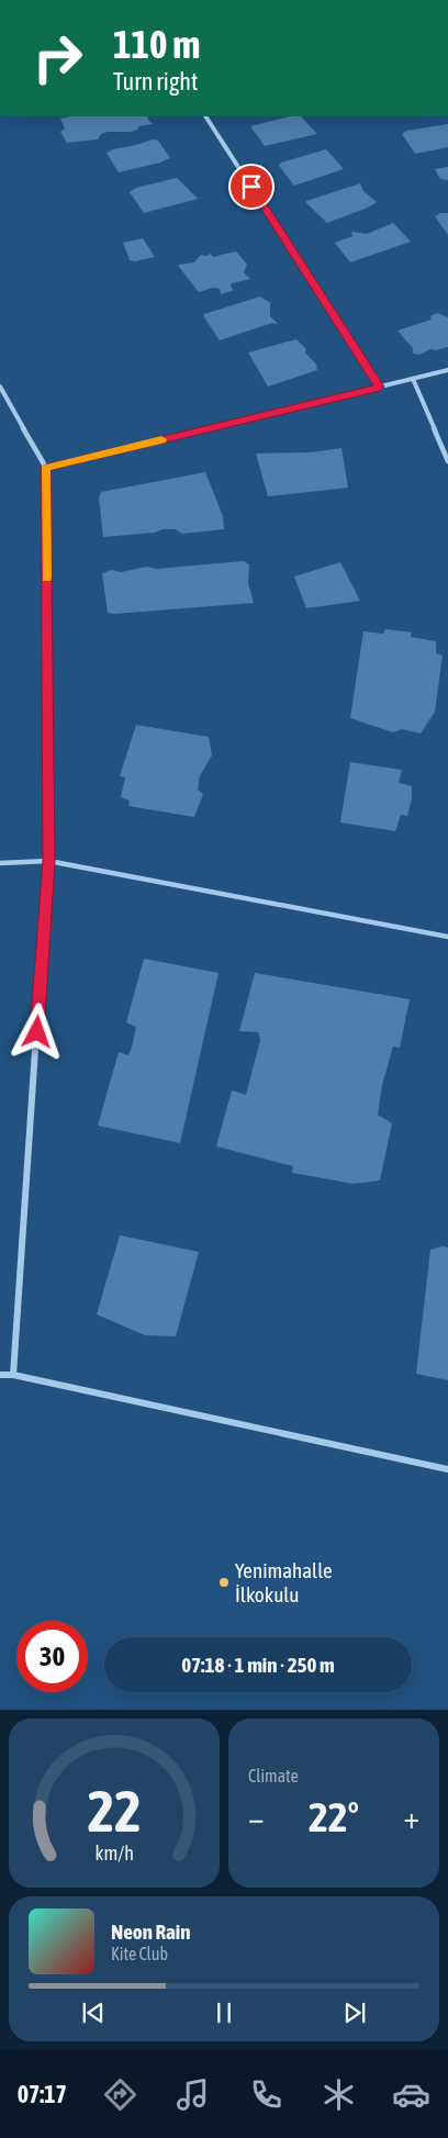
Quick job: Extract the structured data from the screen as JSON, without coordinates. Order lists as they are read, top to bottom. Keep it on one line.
{"places":["Yenimahalle İlkokulu"],"page":{"turn":["110 m","Turn right"],"limit":"30","trip":"07:18 · 1 min · 250 m","tile":"Climate","heat":["−","22°","+"],"song":["Neon Rain","Kite Club"],"tabs":"07:17","gauge":["22","km/h"]}}
